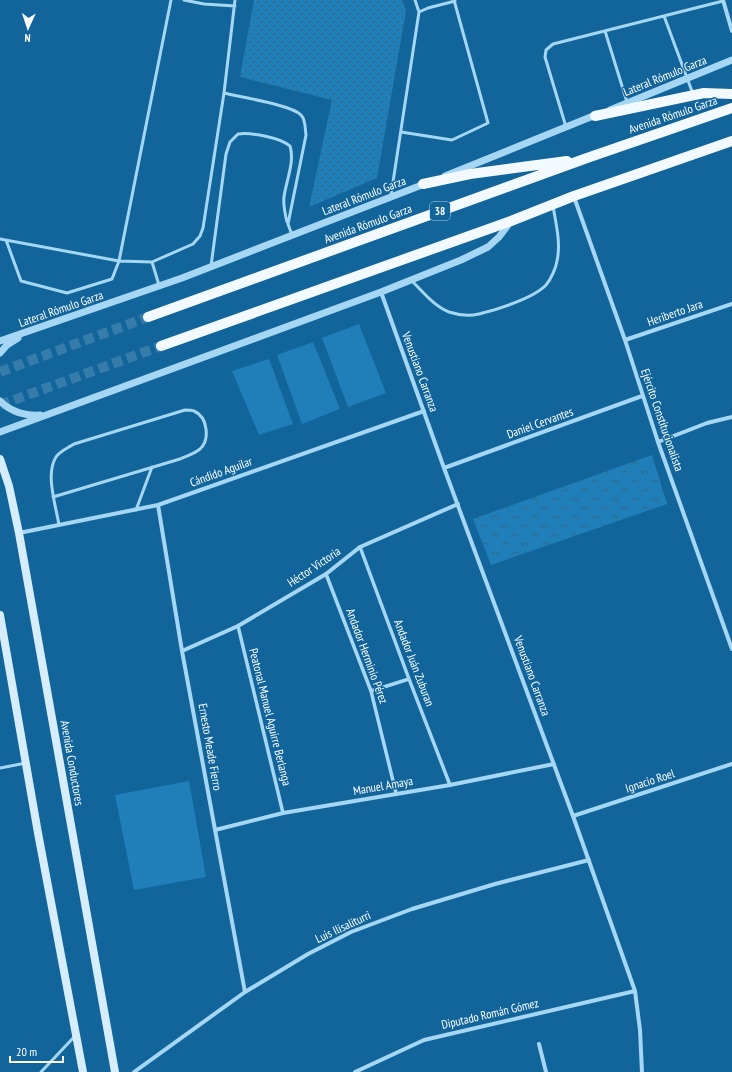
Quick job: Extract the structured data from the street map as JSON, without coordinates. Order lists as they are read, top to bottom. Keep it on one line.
{"streets":{"main road":["Avenida Rómulo Garza","38","Avenida Conductores"],"street":["Lateral Rómulo Garza","Heriberto Jara","Venustiano Carranza","Ejército Constitucionalista","Daniel Cervantes","Cándido Aguilar","Héctor Victoria","Andador Herminio Pérez","Andador Juán Zuburan","Peatonal Manuel Aguirre Berlanga","Ernesto Meade Fierro","Ignacio Roel","Manuel Amaya","Luis Ilisaliturri","Diputado Román Gómez"]},"crossings":[["Heriberto Jara","Ejército Constitucionalista"],["Venustiano Carranza","Daniel Cervantes"],["Venustiano Carranza","Cándido Aguilar"],["Venustiano Carranza","Héctor Victoria"],["Venustiano Carranza","Ignacio Roel"],["Venustiano Carranza","Manuel Amaya"],["Venustiano Carranza","Luis Ilisaliturri"],["Venustiano Carranza","Diputado Román Gómez"],["Ejército Constitucionalista","Daniel Cervantes"],["Cándido Aguilar","Ernesto Meade Fierro"],["Cándido Aguilar","Avenida Conductores"],["Héctor Victoria","Andador Herminio Pérez"],["Héctor Victoria","Andador Juán Zuburan"],["Héctor Victoria","Peatonal Manuel Aguirre Berlanga"],["Héctor Victoria","Ernesto Meade Fierro"],["Andador Herminio Pérez","Manuel Amaya"],["Andador Juán Zuburan","Manuel Amaya"],["Peatonal Manuel Aguirre Berlanga","Manuel Amaya"],["Ernesto Meade Fierro","Manuel Amaya"],["Ernesto Meade Fierro","Luis Ilisaliturri"]],"scale_bar":"20 m","north":"bottom"}
